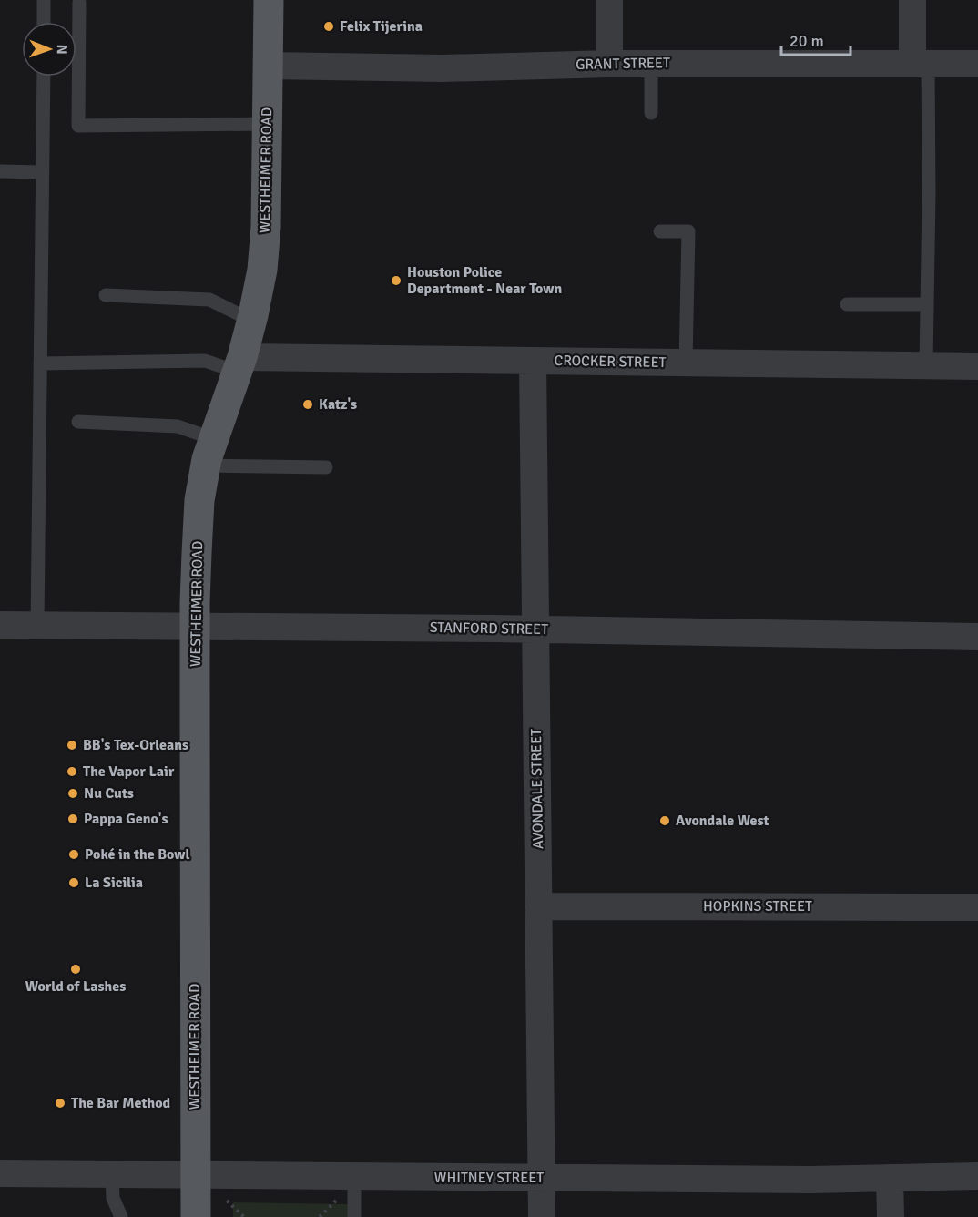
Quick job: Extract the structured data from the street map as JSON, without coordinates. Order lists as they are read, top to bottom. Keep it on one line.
{"streets":{"main road":["WESTHEIMER ROAD"],"street":["GRANT STREET","CROCKER STREET","STANFORD STREET","AVONDALE STREET","HOPKINS STREET","WHITNEY STREET"]},"crossings":[["GRANT STREET","WESTHEIMER ROAD"],["WESTHEIMER ROAD","CROCKER STREET"],["WESTHEIMER ROAD","STANFORD STREET"],["WESTHEIMER ROAD","WHITNEY STREET"],["CROCKER STREET","AVONDALE STREET"],["STANFORD STREET","AVONDALE STREET"],["AVONDALE STREET","HOPKINS STREET"],["AVONDALE STREET","WHITNEY STREET"]],"places":["Felix Tijerina","Houston Police Department - Near Town","Katz's","BB's Tex-Orleans","The Vapor Lair","Nu Cuts","Pappa Geno's","Avondale West","Poké in the Bowl","La Sicilia","World of Lashes","The Bar Method"],"scale_bar":"20 m","north":"right"}
